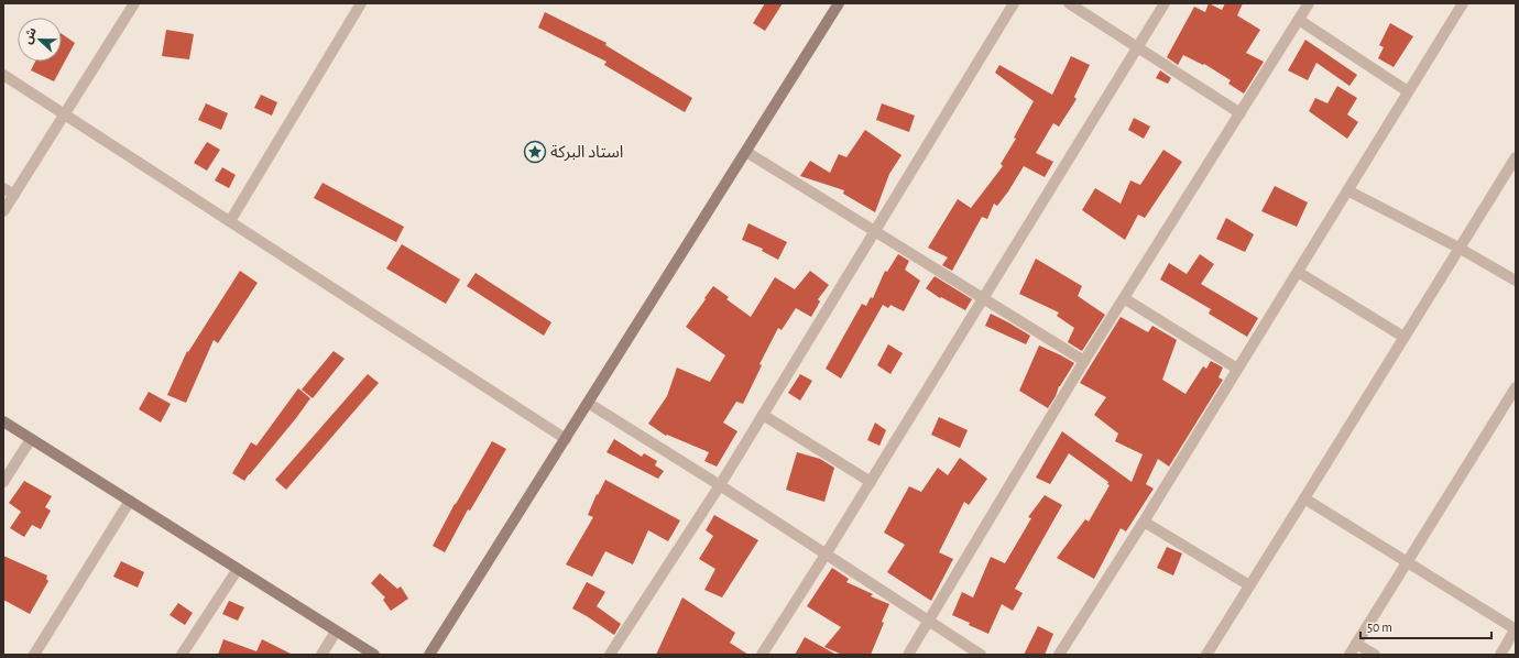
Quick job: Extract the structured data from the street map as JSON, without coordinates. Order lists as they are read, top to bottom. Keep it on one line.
{"places":{"place":["استاد البركة"]},"scale_bar":"50 m","north":"left"}
